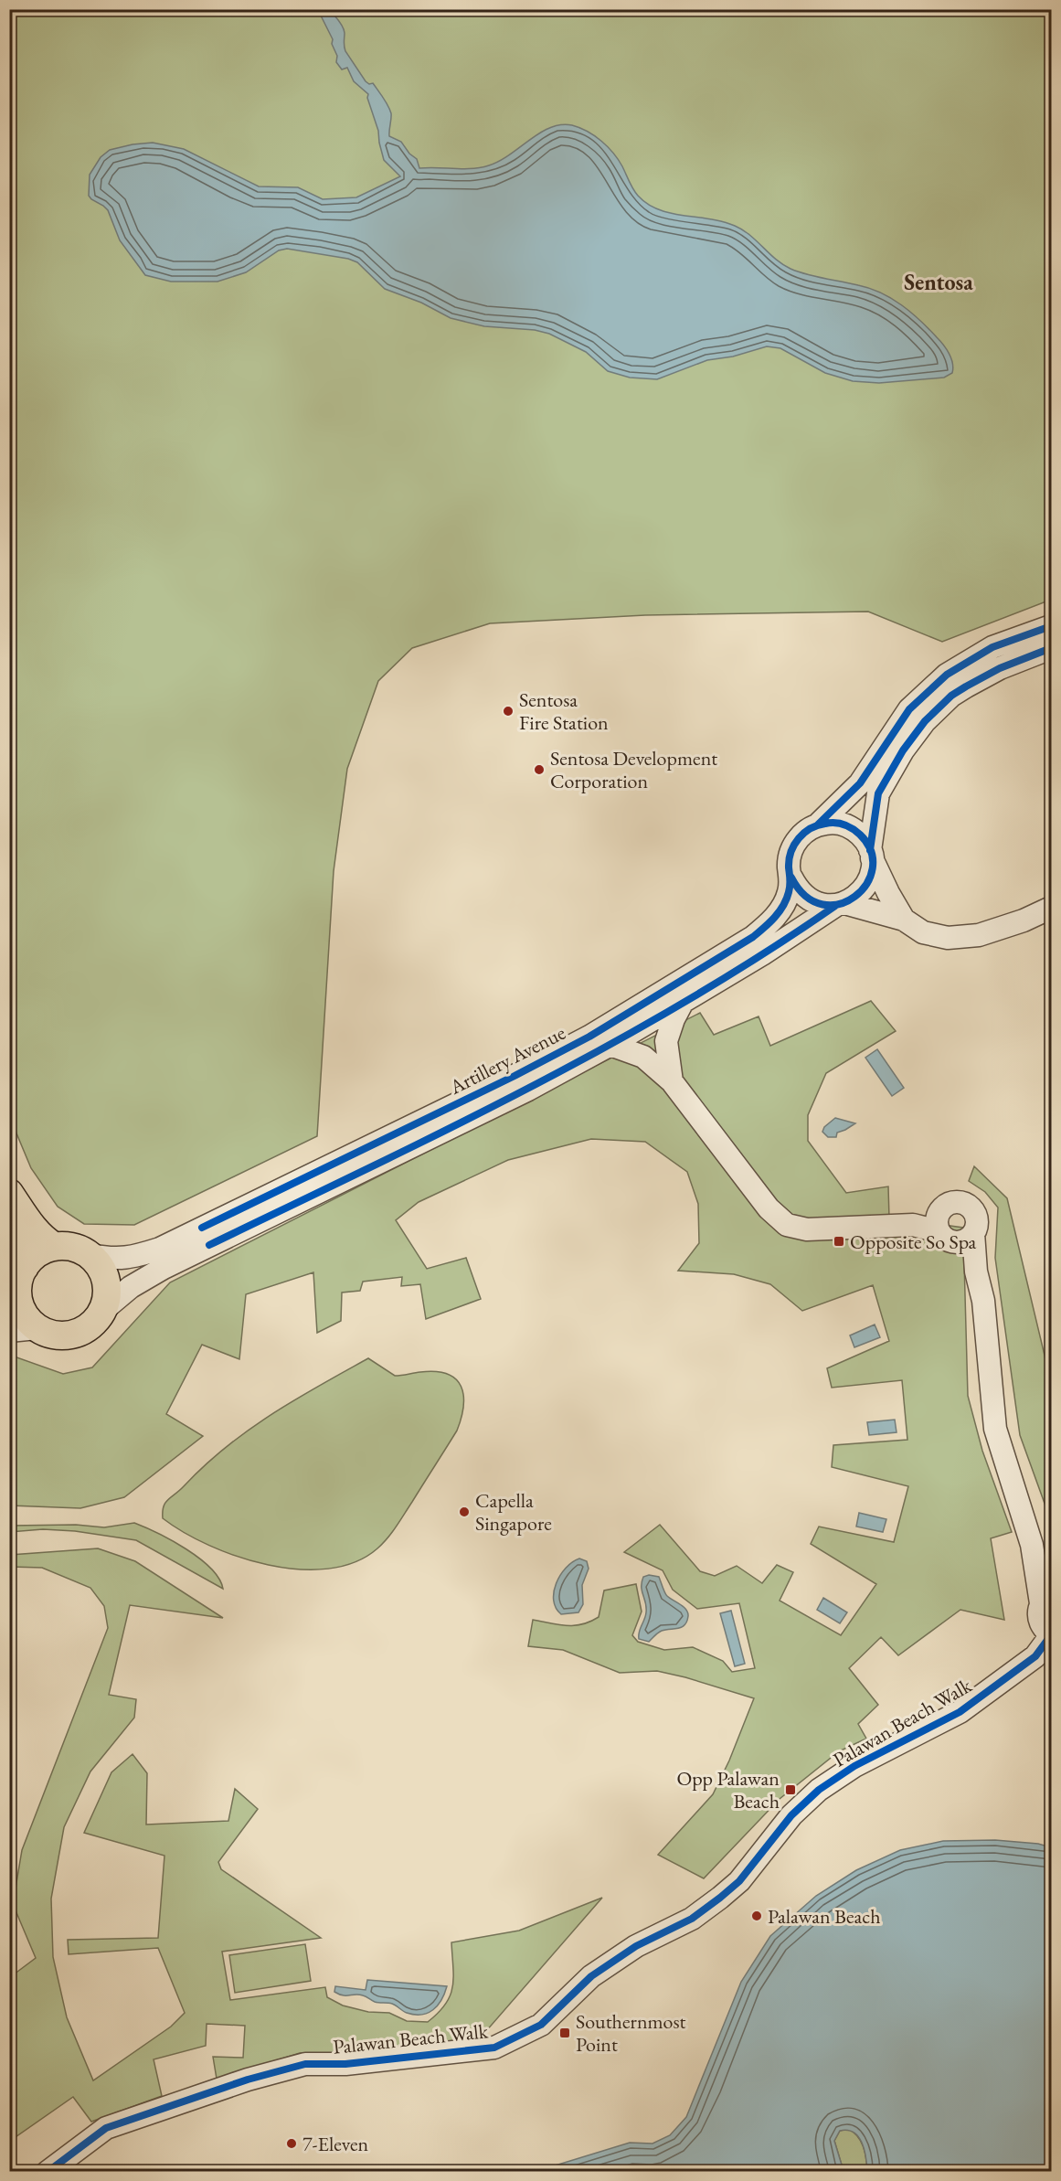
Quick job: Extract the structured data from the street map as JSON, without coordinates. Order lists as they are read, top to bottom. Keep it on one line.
{"streets":{"street":["Artillery Avenue","Palawan Beach Walk"]},"districts":["Sentosa"],"places":{"other":["Sentosa Fire Station","Sentosa Development Corporation","Capella Singapore","Palawan Beach","7-Eleven"],"transit":["Opposite So Spa","Opp Palawan Beach","Southernmost Point"]}}
